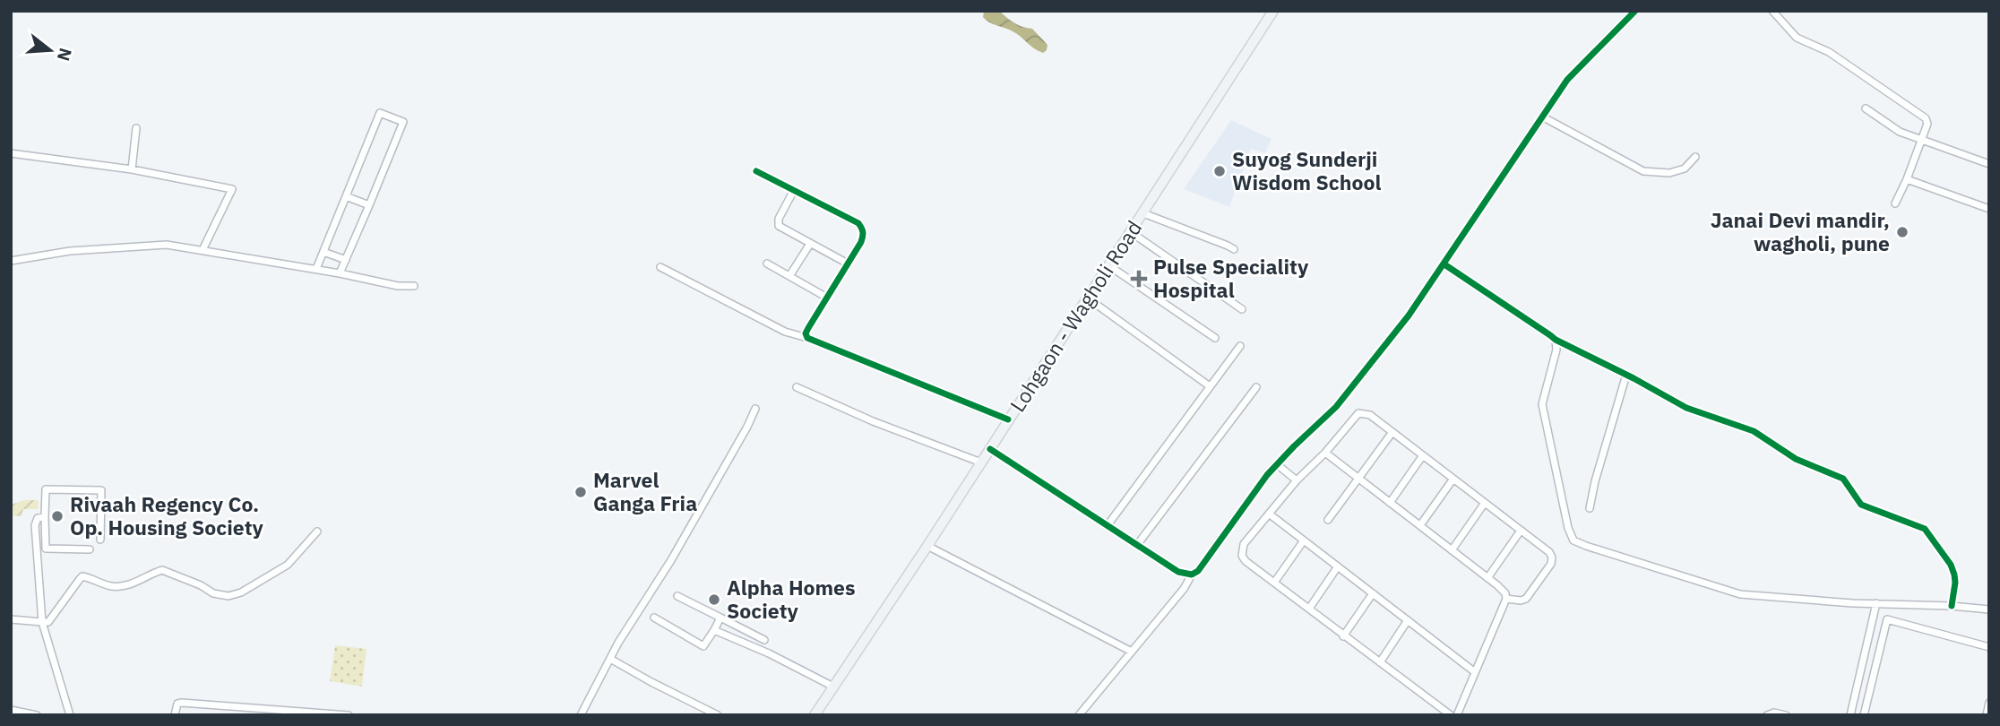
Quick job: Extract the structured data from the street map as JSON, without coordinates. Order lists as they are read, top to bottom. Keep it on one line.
{"streets":{"main road":["Lohgaon - Wagholi Road"]},"places":{"other":["Suyog Sunderji Wisdom School","Janai Devi mandir, wagholi, pune","Marvel Ganga Fria","Rivaah Regency Co. Op. Housing Society","Alpha Homes Society"],"health":["Pulse Speciality Hospital"]},"north":"right"}
